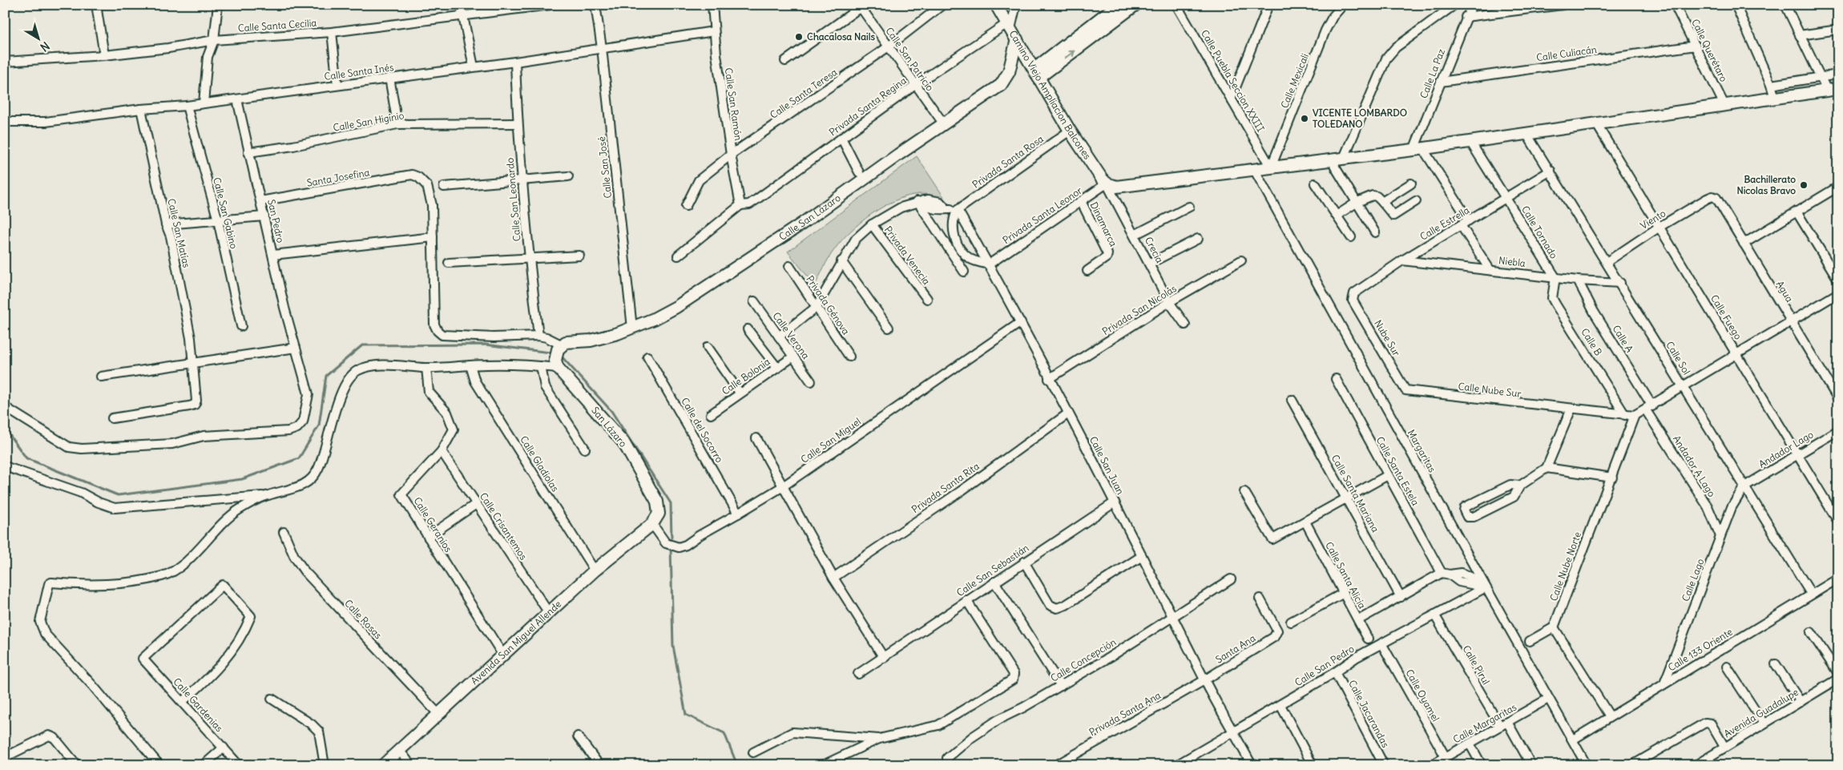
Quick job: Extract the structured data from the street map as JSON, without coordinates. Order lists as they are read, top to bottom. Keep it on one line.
{"streets":{"main road":["Camino Viejo Ampliacion Balcones","Calle San Lázaro","San Lázaro","Avenida San Miguel Allende"],"street":["Calle Santa Cecilia","Calle Querétaro","Calle Culiacán","Calle San Patricio","Calle Santa Inés","Calle La Paz","Calle Puebla Seccion XXIII","Calle Mexicali","Calle Santa Teresa","Calle San Ramón","Privada Santa Regina","Calle San Higinio","Privada Santa Rosa","Calle San José","Santa Josefina","Calle San Leonardo","Calle San Gabino","Privada Santa Leonor","Viento","San Pedro","Calle Estrella","Dinamarca","Calle Tornado","Calle San Matías","Crecia","Privada Venecia","Niebla","Agua","Privada Génova","Privada San Nicolás","Calle Fuego","Calle Verona","Nube Sur","Calle A","Calle B","Calle Sol","Calle Bolonia","Calle Nube Sur","Calle del Socorro","Calle San Miguel","Andador Lago","Margaritas","Calle Gladiolas","Calle San Juan","Andador A Lago","Calle Santa Estela","Privada Santa Rita","Calle Santa Mariana","Calle Geranios","Calle Crisantemos","Calle Nube Norte","Calle San Sebastián","Calle Santa Alicia","Calle Lago","Calle Rosas","Santa Ana","Calle 133 Oriente","Calle Concepción","Calle Pirul","Calle San Pedro","Calle Oyamel","Calle Gardenias","Avenida Guadalupe","Privada Santa Ana","Calle Jacarandas","Calle Margaritas"]},"crossings":[["Calle Querétaro","Calle Culiacán"],["Calle Culiacán","Calle La Paz"],["Calle San Patricio","Calle Santa Teresa"],["Calle San Patricio","Privada Santa Regina"],["Calle San Patricio","Calle San Lázaro"],["Calle Santa Inés","Calle San Ramón"],["Calle Santa Inés","Calle San José"],["Calle Santa Inés","Calle San Leonardo"],["Calle Santa Inés","Calle San Gabino"],["Calle Santa Inés","San Pedro"],["Calle Santa Inés","Calle San Matías"],["Calle Puebla Seccion XXIII","Calle Mexicali"],["Calle Santa Teresa","Calle San Ramón"],["Camino Viejo Ampliacion Balcones","Privada Santa Regina"],["Camino Viejo Ampliacion Balcones","Privada Santa Rosa"],["Camino Viejo Ampliacion Balcones","Privada Santa Leonor"],["Camino Viejo Ampliacion Balcones","Calle San Lázaro"],["Camino Viejo Ampliacion Balcones","Crecia"],["Calle San Ramón","Privada Santa Regina"],["Calle San Higinio","Calle San Leonardo"],["Calle San Higinio","San Pedro"],["Privada Santa Rosa","Calle San Juan"],["Calle San José","Calle San Lázaro"],["Santa Josefina","San Pedro"],["Privada Santa Leonor","Dinamarca"],["Privada Santa Leonor","Crecia"],["Privada Santa Leonor","Calle San Juan"],["Calle San Lázaro","San Lázaro"],["Viento","Agua"],["Viento","Calle Fuego"],["Viento","Calle Sol"],["Calle Estrella","Calle Tornado"],["Calle Estrella","Niebla"],["Calle Estrella","Nube Sur"],["Calle Estrella","Calle Sol"],["Calle Tornado","Niebla"],["Calle Tornado","Calle B"],["Crecia","Privada San Nicolás"],["Niebla","Calle A"],["Niebla","Calle B"],["Niebla","Calle Sol"],["Privada San Nicolás","Calle San Juan"],["Calle Fuego","Andador Lago"],["Calle Verona","Calle Bolonia"],["Nube Sur","Calle Nube Sur"],["Calle A","Andador A Lago"],["Calle B","Calle Nube Sur"],["Calle Sol","Andador Lago"],["Calle Sol","Calle Lago"],["Calle Sol","Calle 133 Oriente"],["Calle Nube Sur","Calle Nube Norte"],["San Lázaro","Calle San Miguel"],["San Lázaro","Avenida San Miguel Allende"],["Calle del Socorro","Calle San Miguel"],["Calle San Miguel","Calle San Juan"],["Calle San Miguel","Avenida San Miguel Allende"],["Andador Lago","Calle Lago"],["Margaritas","Calle 133 Oriente"],["Margaritas","Calle San Pedro"],["Margaritas","Calle Margaritas"],["Calle Gladiolas","Avenida San Miguel Allende"],["Calle San Juan","Privada Santa Rita"],["Calle San Juan","Calle San Sebastián"],["Calle San Juan","Santa Ana"],["Calle San Juan","Calle Concepción"],["Calle San Juan","Calle San Pedro"],["Calle San Juan","Privada Santa Ana"],["Andador A Lago","Calle Lago"],["Calle Geranios","Calle Crisantemos"],["Calle Geranios","Avenida San Miguel Allende"],["Calle Crisantemos","Avenida San Miguel Allende"],["Calle Lago","Calle 133 Oriente"],["Calle Rosas","Avenida San Miguel Allende"],["Santa Ana","Privada Santa Ana"],["Calle Pirul","Calle San Pedro"],["Calle Pirul","Calle Margaritas"],["Calle San Pedro","Calle Oyamel"],["Calle San Pedro","Calle Jacarandas"],["Calle Oyamel","Calle Margaritas"]],"places":["Chacalosa Nails","VICENTE LOMBARDO TOLEDANO","Bachillerato Nicolas Bravo"],"north":"bottom right"}
